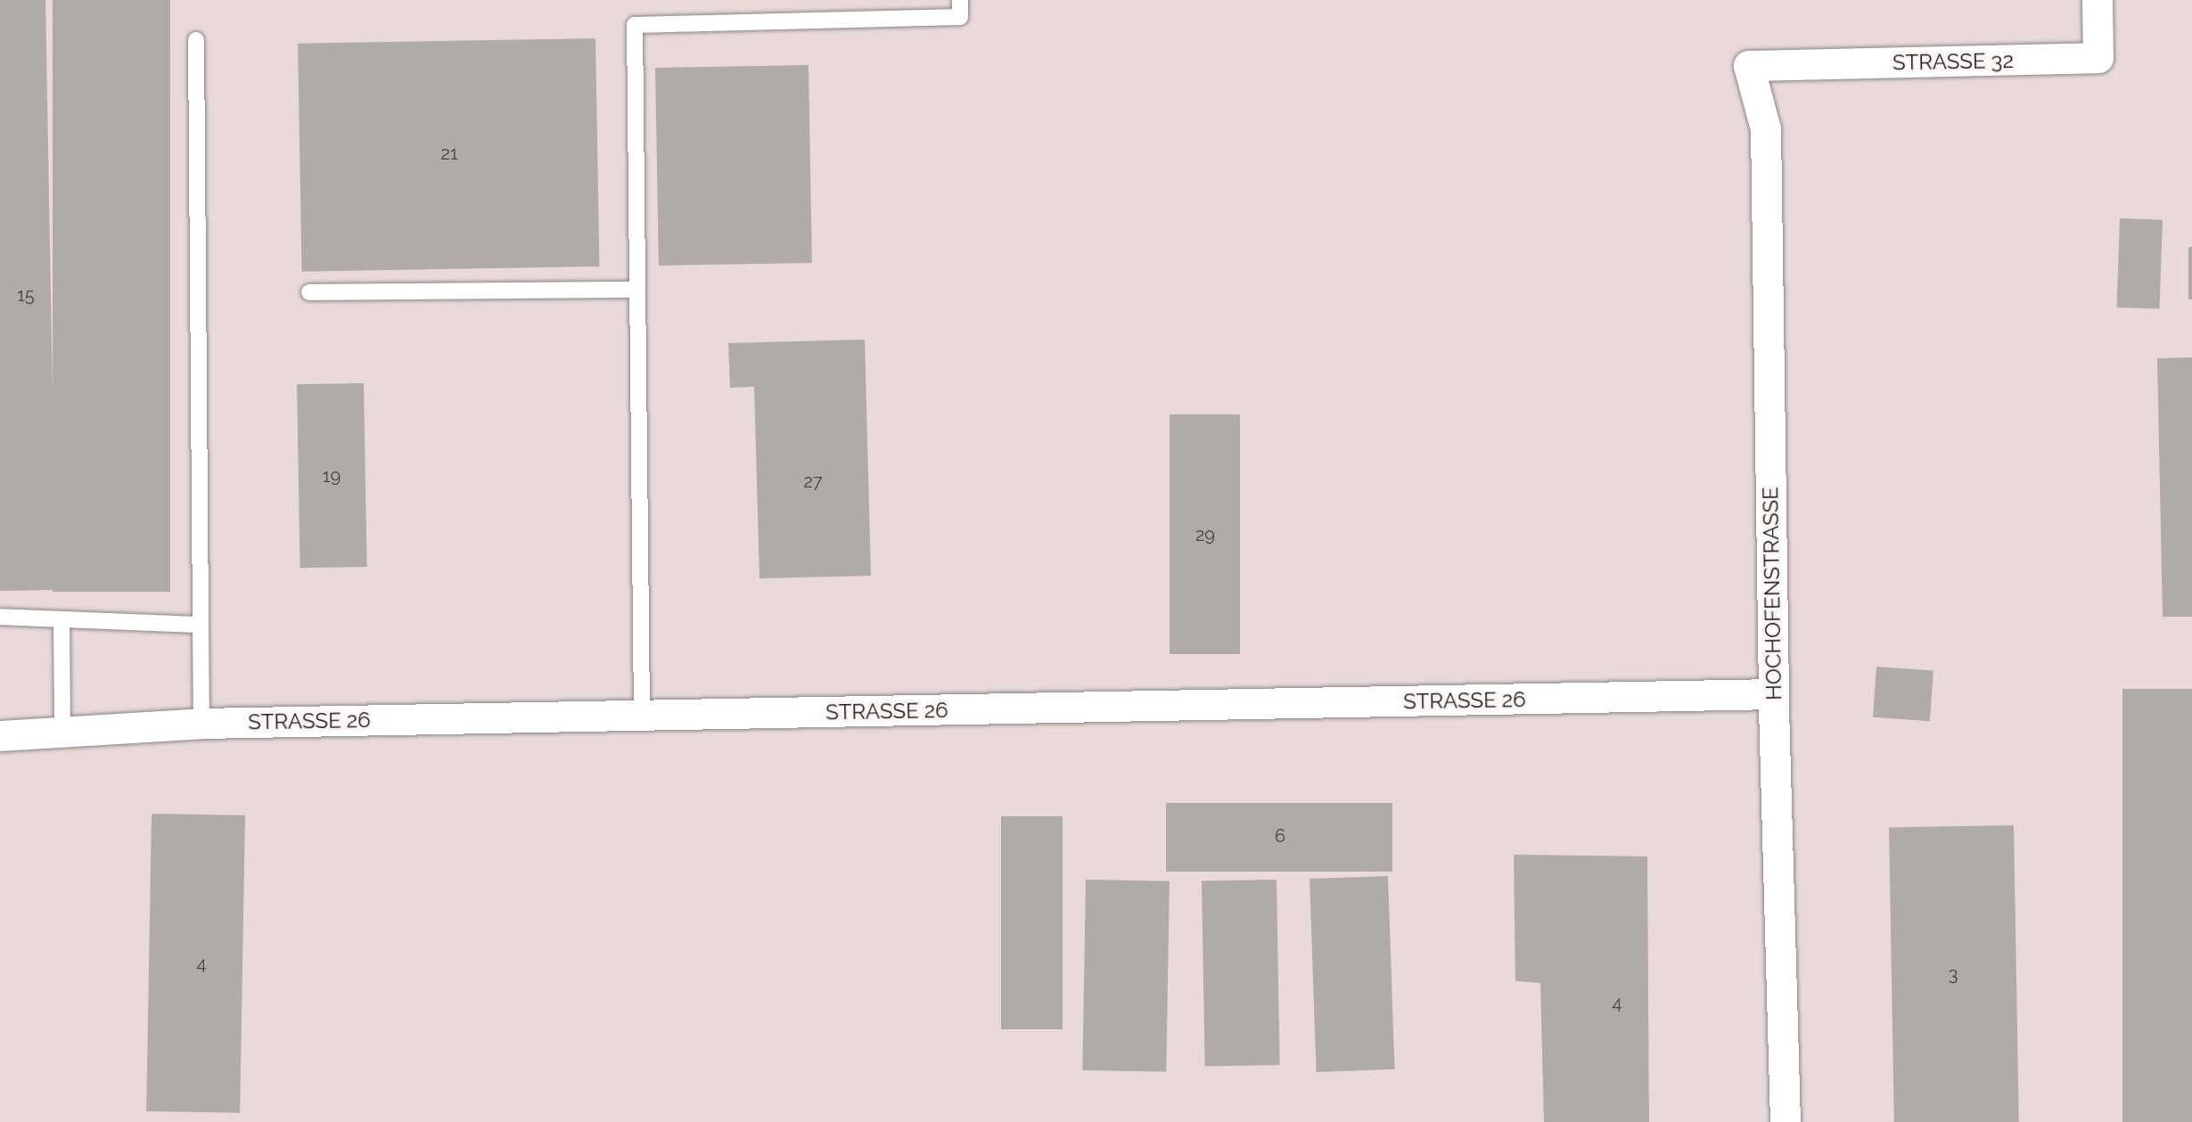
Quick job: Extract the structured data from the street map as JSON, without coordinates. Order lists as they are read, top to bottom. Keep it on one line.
{"streets":{"street":["STRASSE 32","HOCHOFENSTRASSE","STRASSE 26"]},"crossings":[["STRASSE 32","HOCHOFENSTRASSE"],["HOCHOFENSTRASSE","STRASSE 26"]],"house_numbers":["21","15","19","27","29","6","4","3","4"]}
